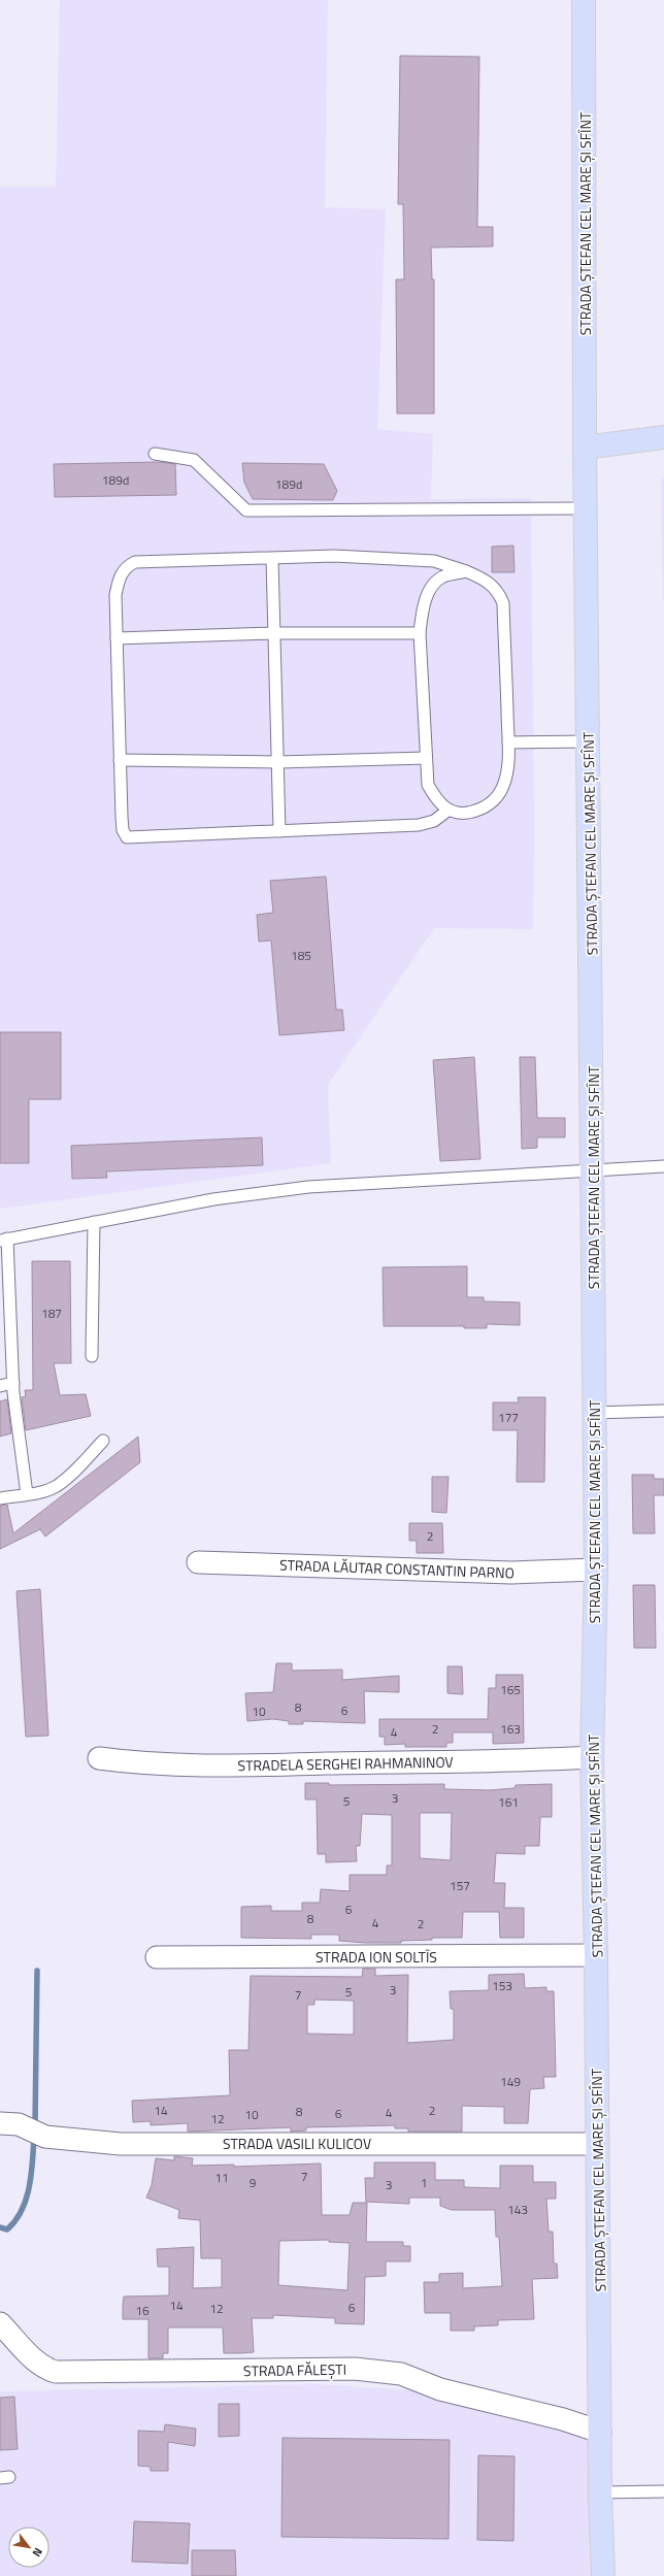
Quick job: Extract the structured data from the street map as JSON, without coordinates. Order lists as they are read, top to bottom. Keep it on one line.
{"streets":{"main road":["STRADA ȘTEFAN CEL MARE ȘI SFÎNT"],"street":["STRADA LĂUTAR CONSTANTIN PARNO","STRADELA SERGHEI RAHMANINOV","STRADA ION SOLTÎS","STRADA VASILI KULICOV","STRADA FĂLEȘTI"]},"crossings":[["STRADA ȘTEFAN CEL MARE ȘI SFÎNT","STRADA LĂUTAR CONSTANTIN PARNO"],["STRADA ȘTEFAN CEL MARE ȘI SFÎNT","STRADELA SERGHEI RAHMANINOV"],["STRADA ȘTEFAN CEL MARE ȘI SFÎNT","STRADA ION SOLTÎS"],["STRADA ȘTEFAN CEL MARE ȘI SFÎNT","STRADA VASILI KULICOV"],["STRADA ȘTEFAN CEL MARE ȘI SFÎNT","STRADA FĂLEȘTI"]],"house_numbers":["189d","189d","185","187","177","2","165","8","6","10","2","163","4","3","5","161","157","6","8","4","2","153","3","5","7","149","14","2","8","4","6","10","12","7","11","9","1","3","143","14","6","12","16"],"north":"bottom right"}
